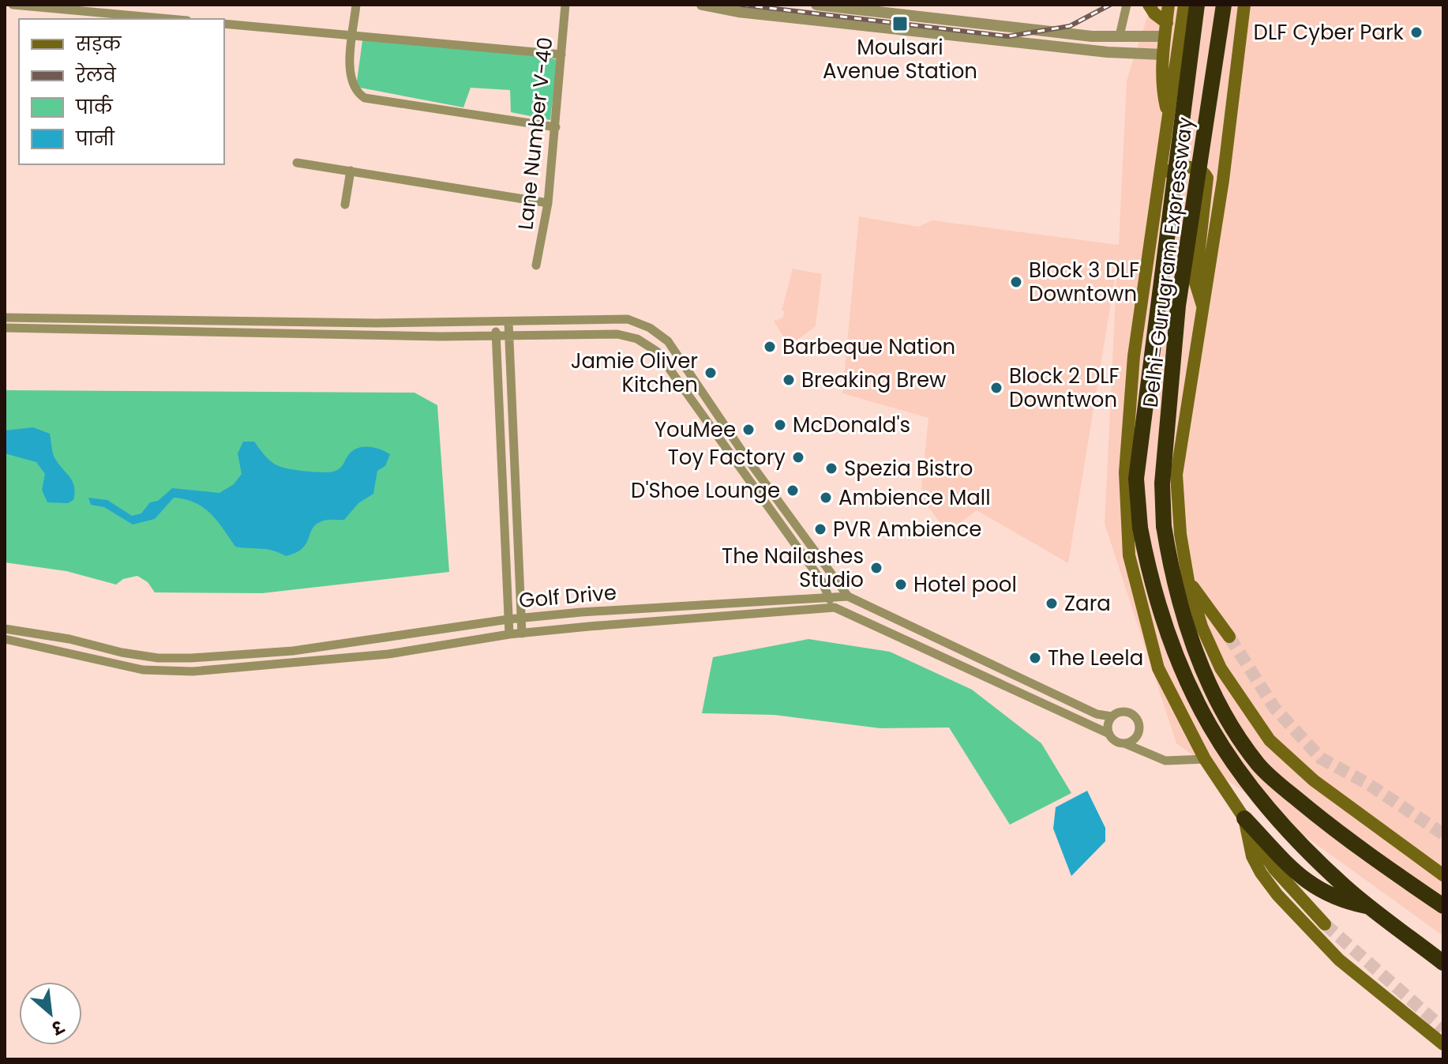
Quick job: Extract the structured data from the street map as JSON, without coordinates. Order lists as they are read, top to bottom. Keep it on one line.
{"streets":{"highway":["Delhi-Gurugram Expressway"],"street":["Lane Number V-40","Golf Drive"]},"places":{"transit":["Moulsari Avenue Station"],"other":["DLF Cyber Park","Block 3 DLF Downtown","Barbeque Nation","Jamie Oliver Kitchen","Breaking Brew","Block 2 DLF Downtwon","McDonald's","YouMee","Toy Factory","Spezia Bistro","D'Shoe Lounge","Ambience Mall","PVR Ambience","The Nailashes Studio","Hotel pool","Zara","The Leela"]},"legend":["सड़क","रेलवे","पार्क","पानी"],"north":"bottom right"}
